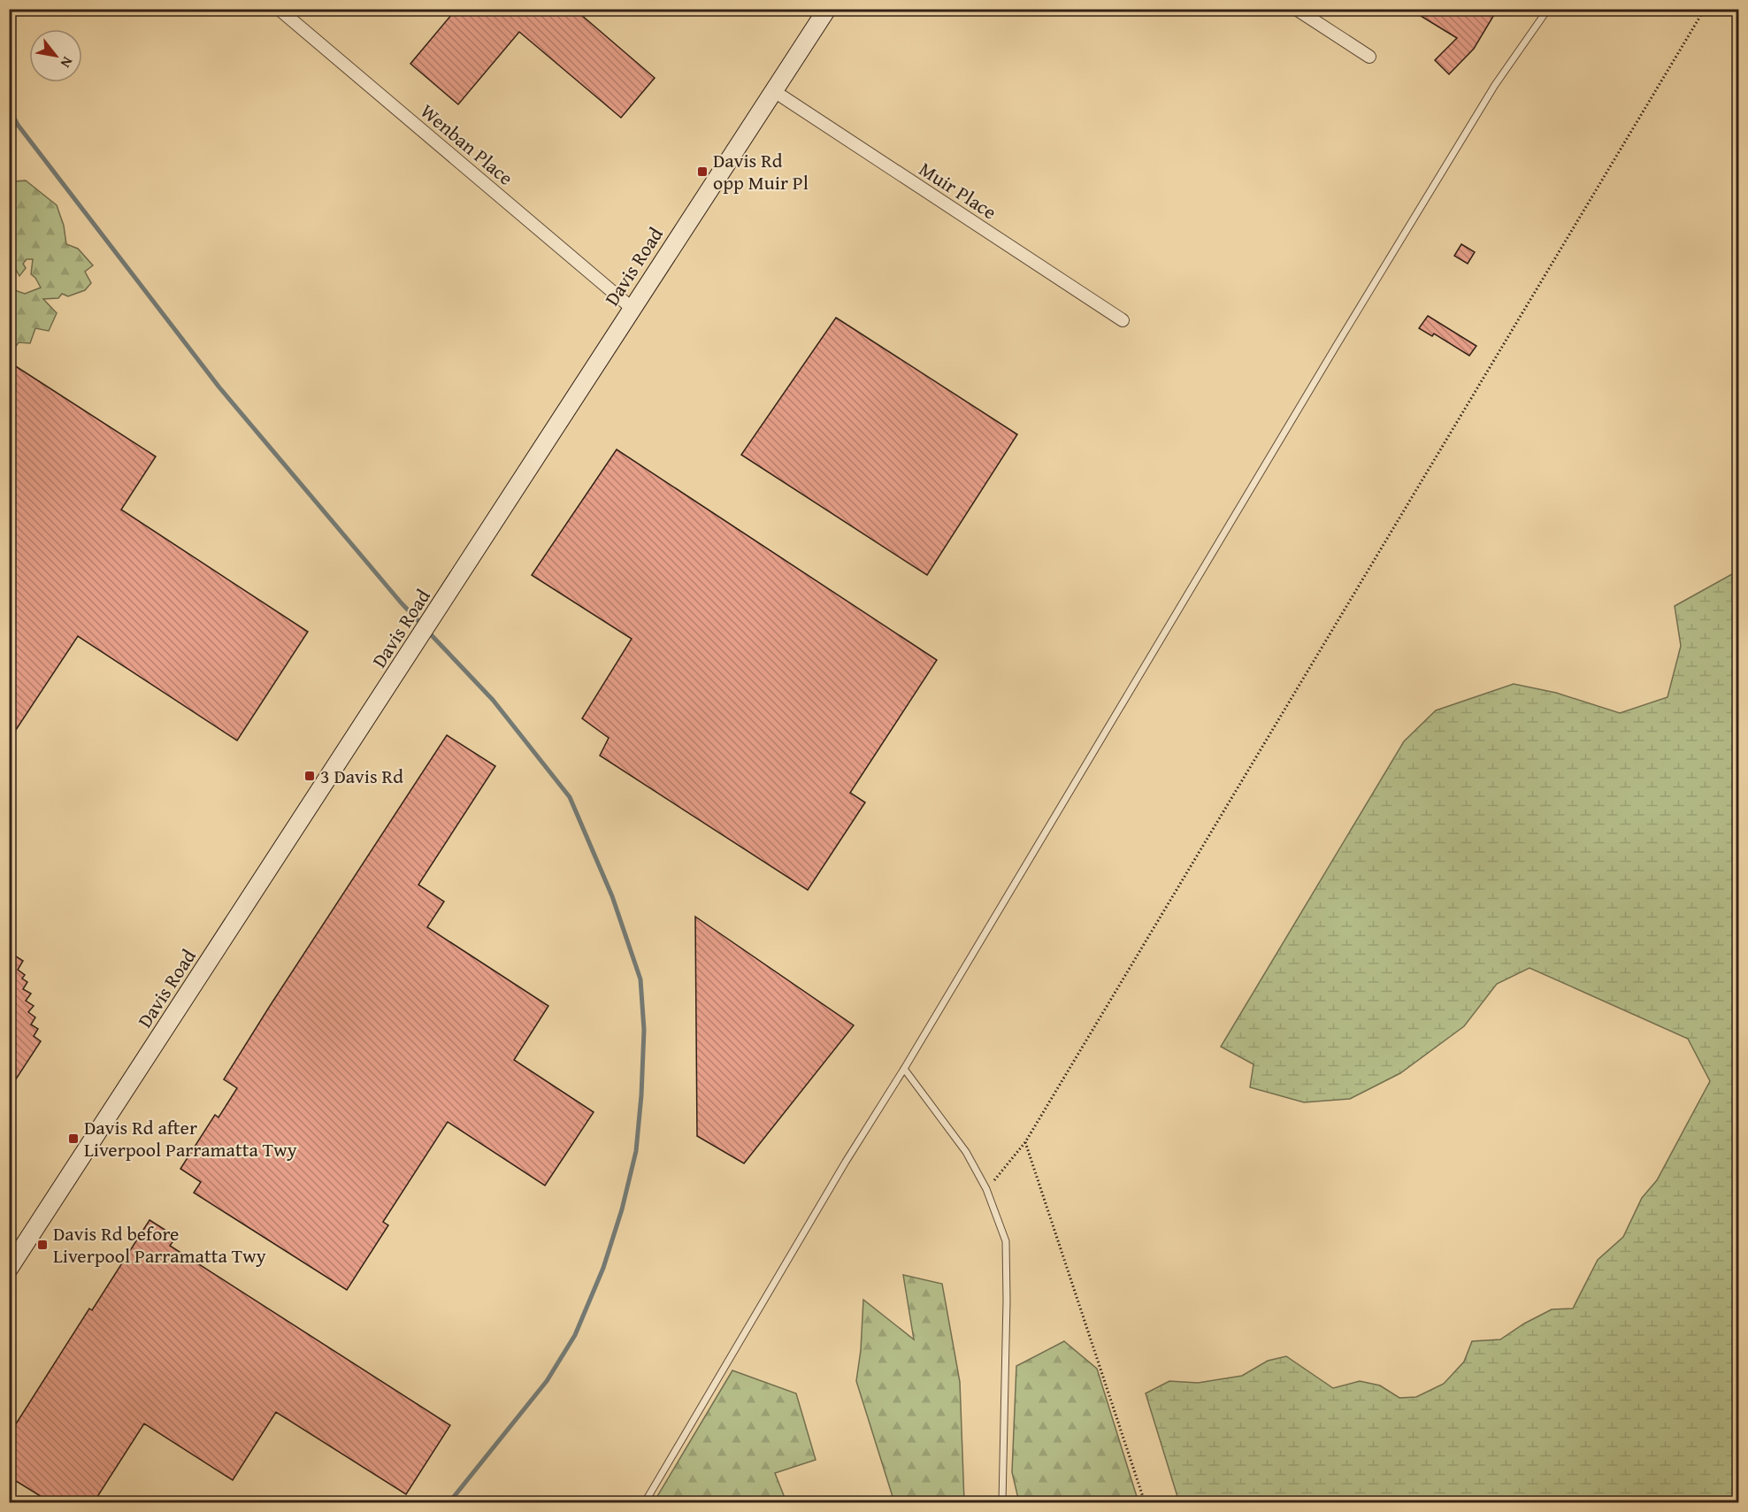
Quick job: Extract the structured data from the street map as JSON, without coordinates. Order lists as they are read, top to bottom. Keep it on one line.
{"streets":{"street":["Wenban Place","Muir Place","Davis Road"]},"crossings":[["Wenban Place","Davis Road"],["Muir Place","Davis Road"]],"places":{"transit":["Davis Rd opp Muir Pl","3 Davis Rd","Davis Rd after Liverpool Parramatta Twy","Davis Rd before Liverpool Parramatta Twy"]},"north":"bottom right"}
